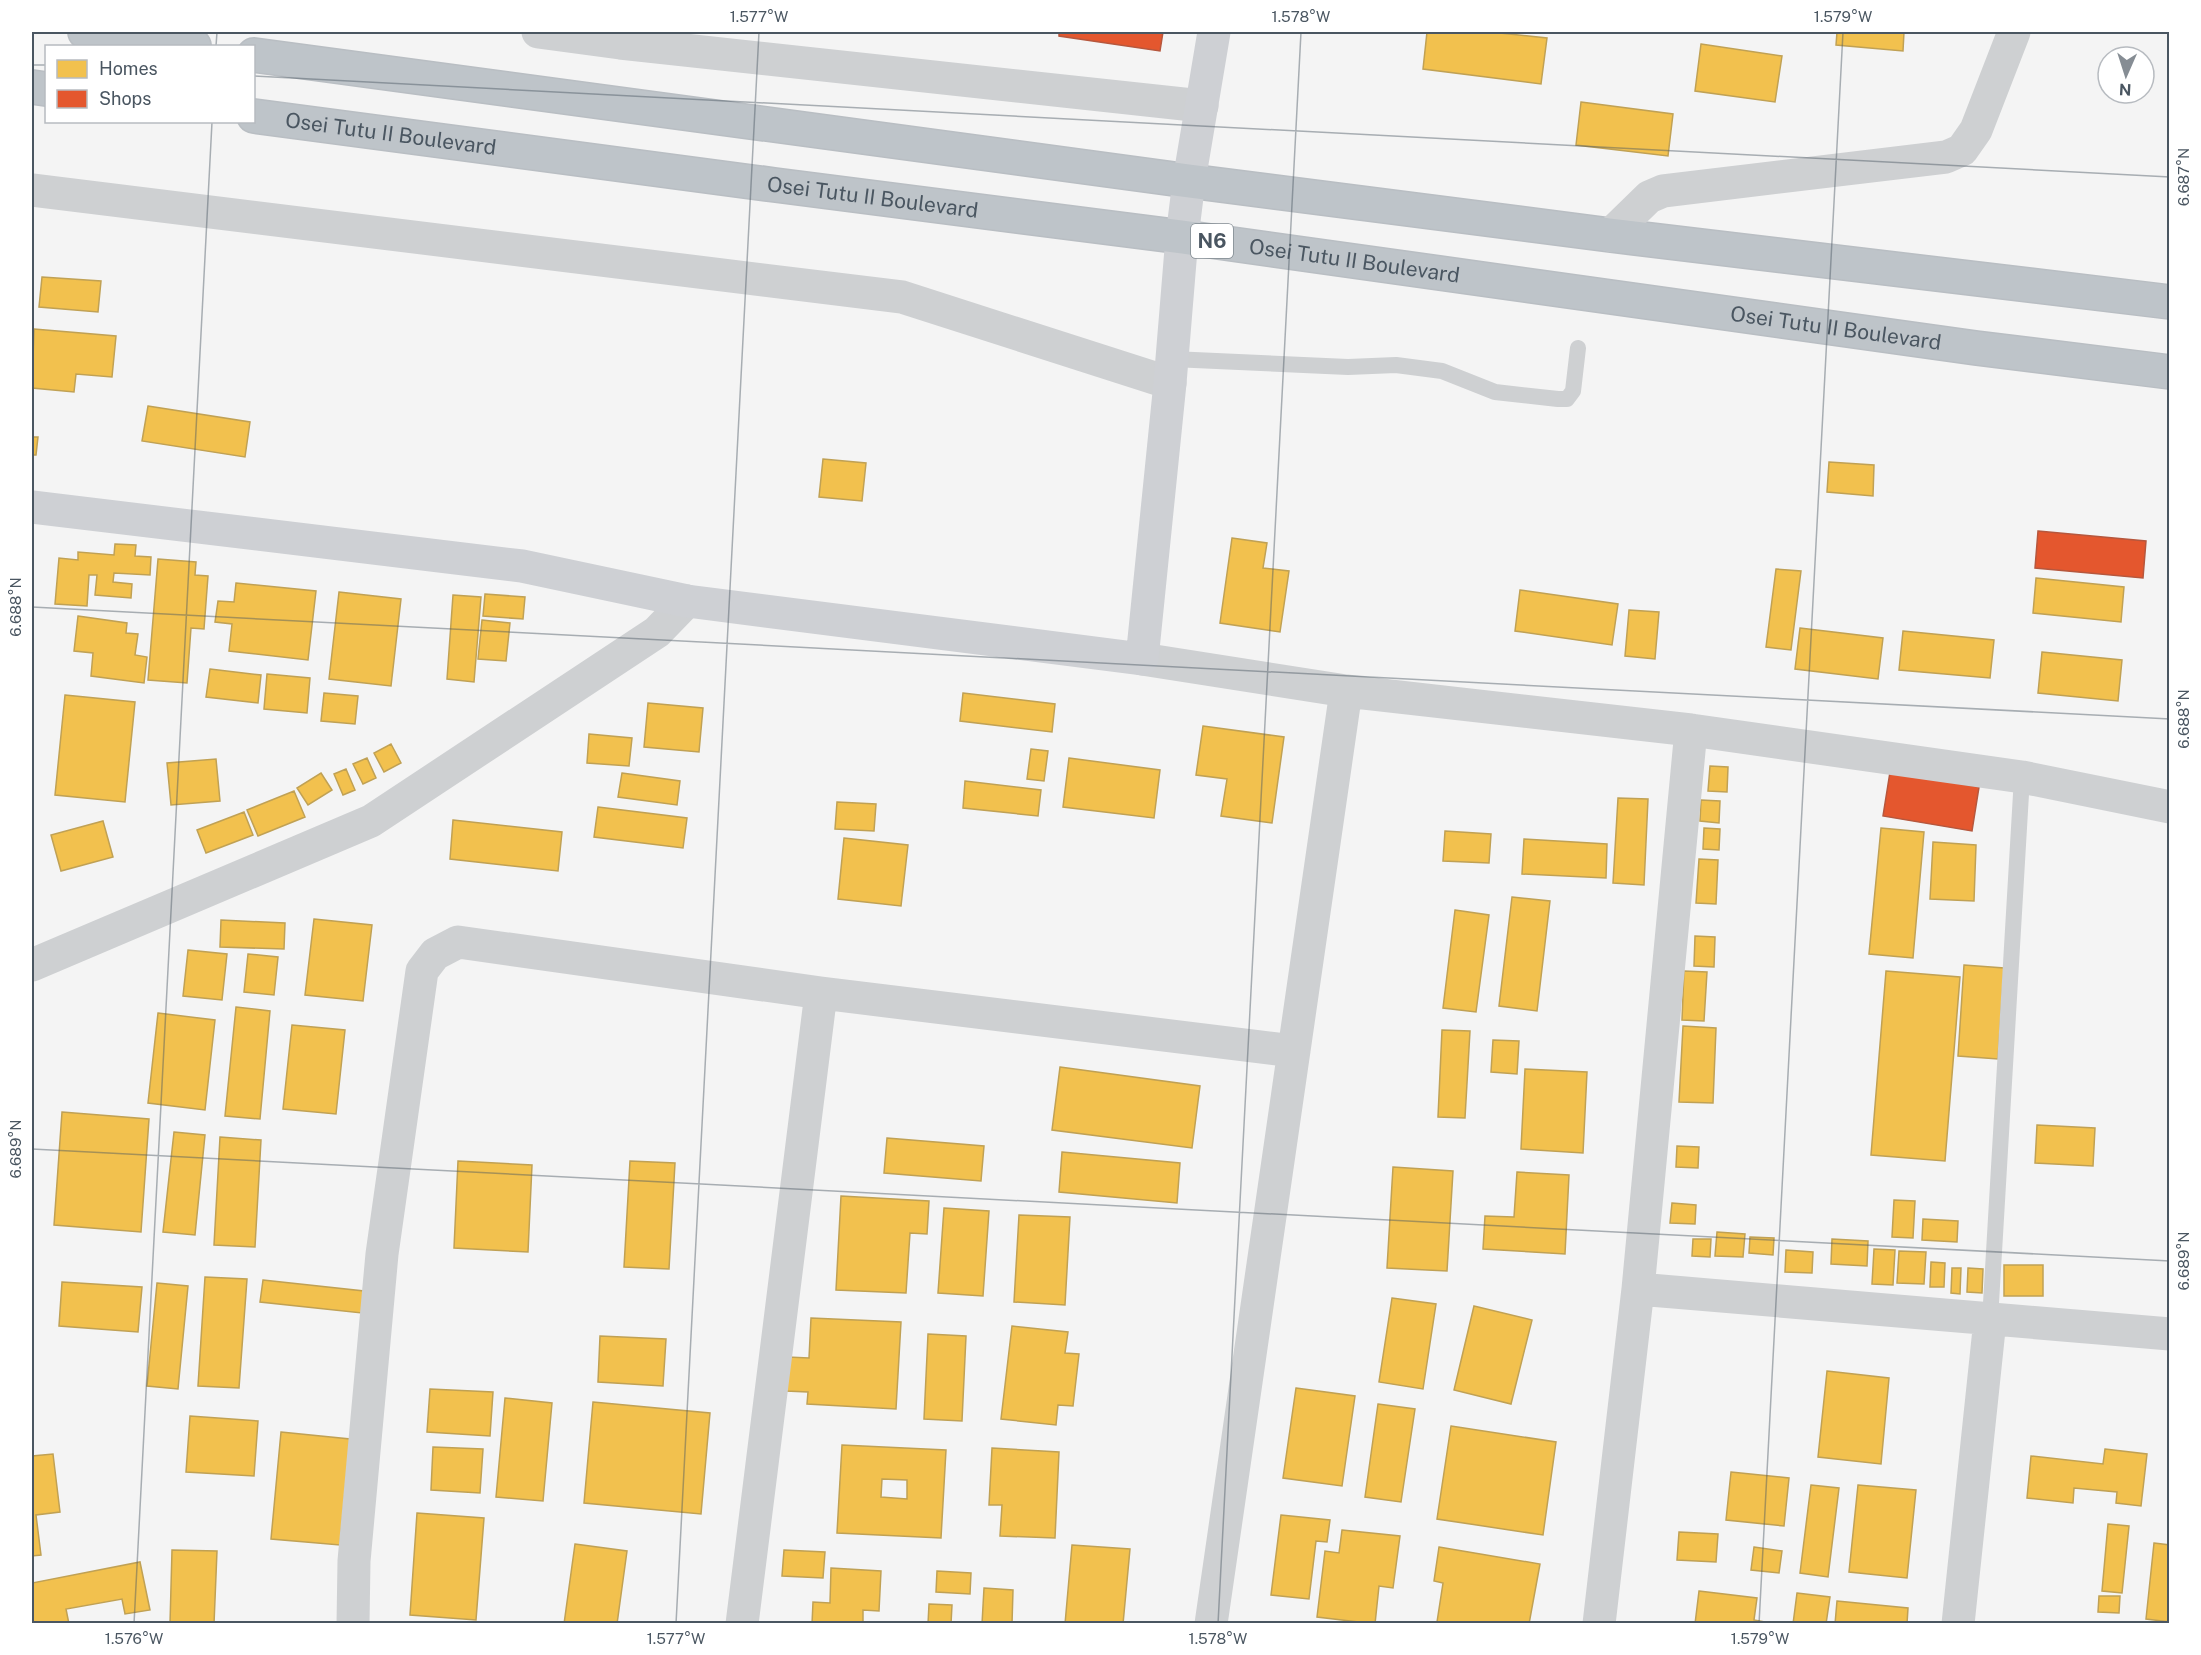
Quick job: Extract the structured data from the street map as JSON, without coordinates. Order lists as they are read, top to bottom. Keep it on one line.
{"streets":{"highway":["Osei Tutu II Boulevard","N6"]},"legend":["Homes","Shops"],"north":"bottom","coordinates":["1.577°W","1.578°W","1.579°W","6.687°N","6.688°N","6.689°N","1.576°W"]}
